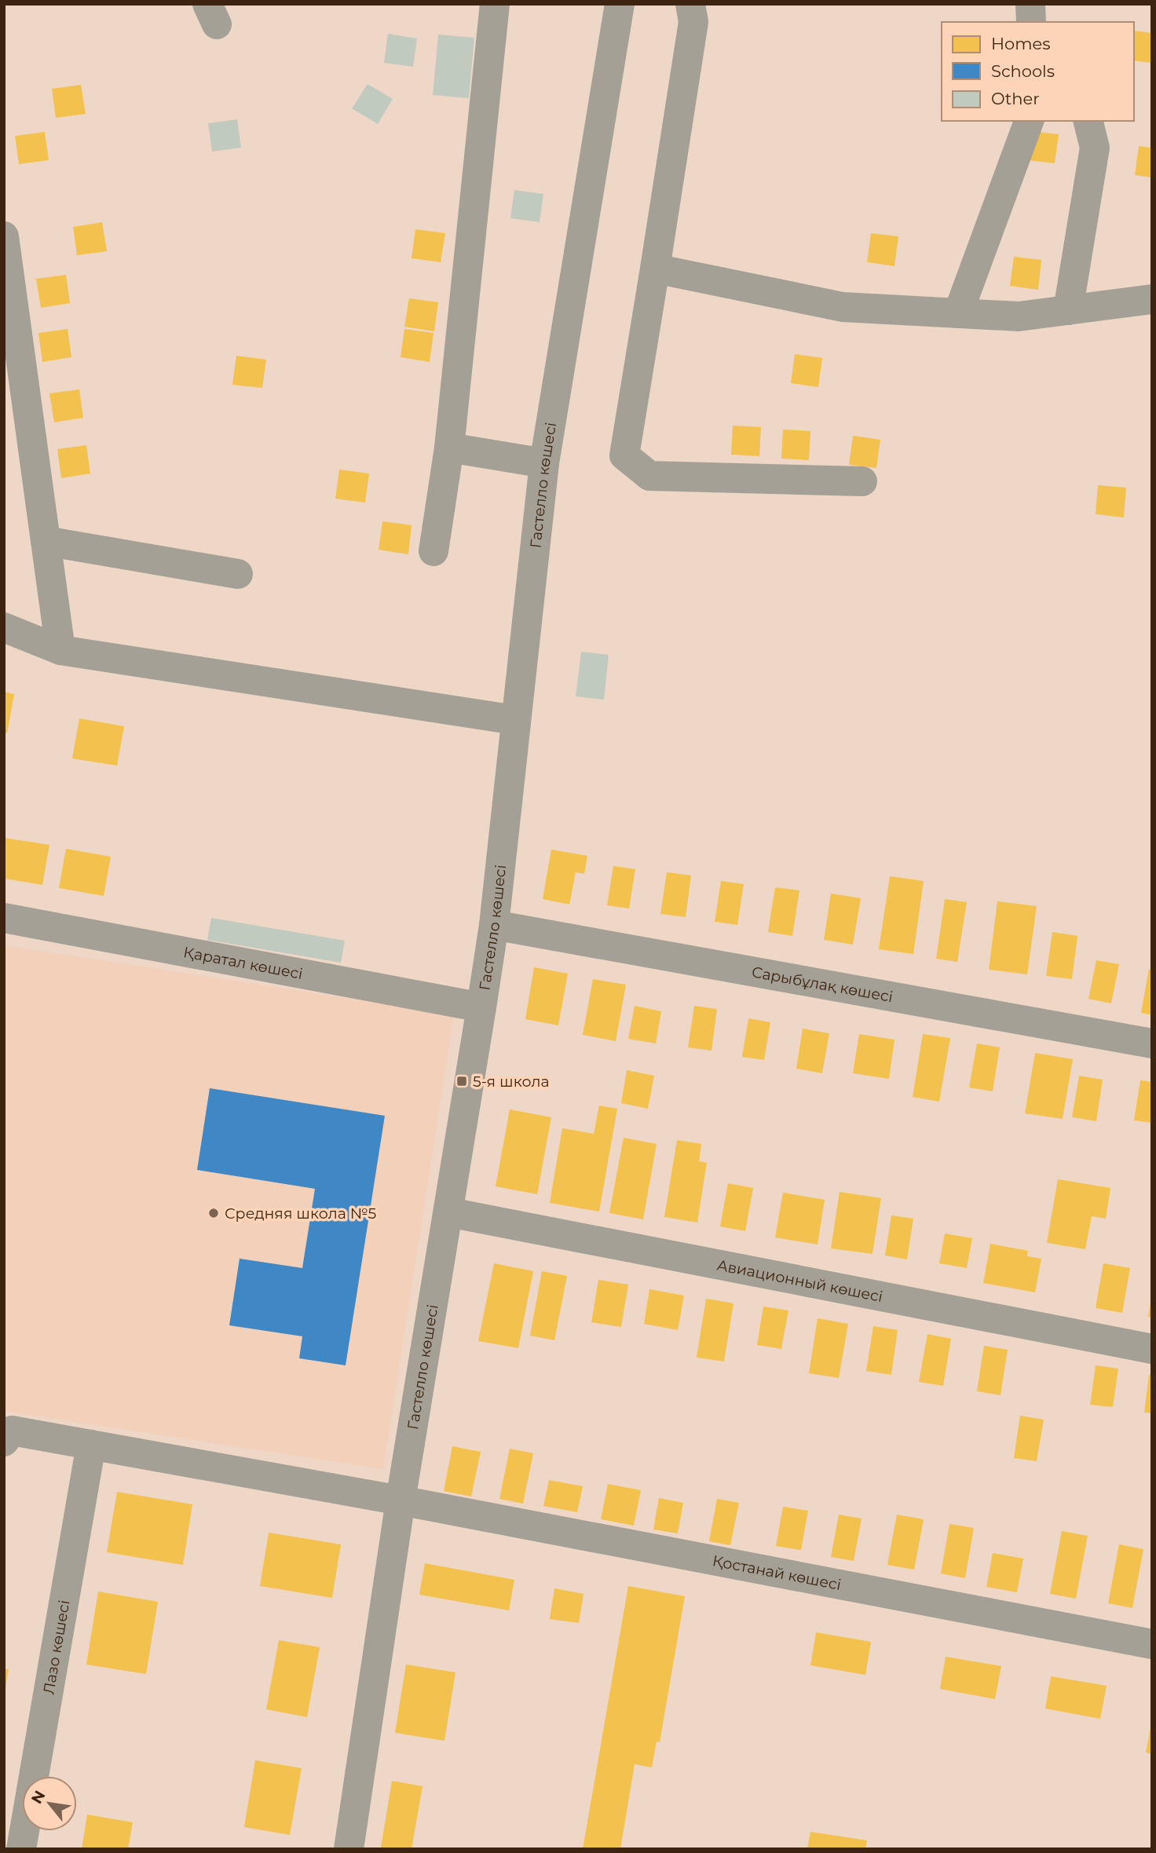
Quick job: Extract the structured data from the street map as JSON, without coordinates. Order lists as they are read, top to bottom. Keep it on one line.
{"streets":{"street":["Гастелло көшесі","Қаратал көшесі","Сарыбұлақ көшесі","Авиационный көшесі","Қостанай көшесі","Лазо көшесі"]},"crossings":[["Гастелло көшесі","Қаратал көшесі"],["Гастелло көшесі","Сарыбұлақ көшесі"],["Гастелло көшесі","Авиационный көшесі"],["Гастелло көшесі","Қостанай көшесі"]],"places":{"transit":["5-я школа"],"other":["Средняя школа №5"]},"legend":["Homes","Schools","Other"],"north":"top left"}
